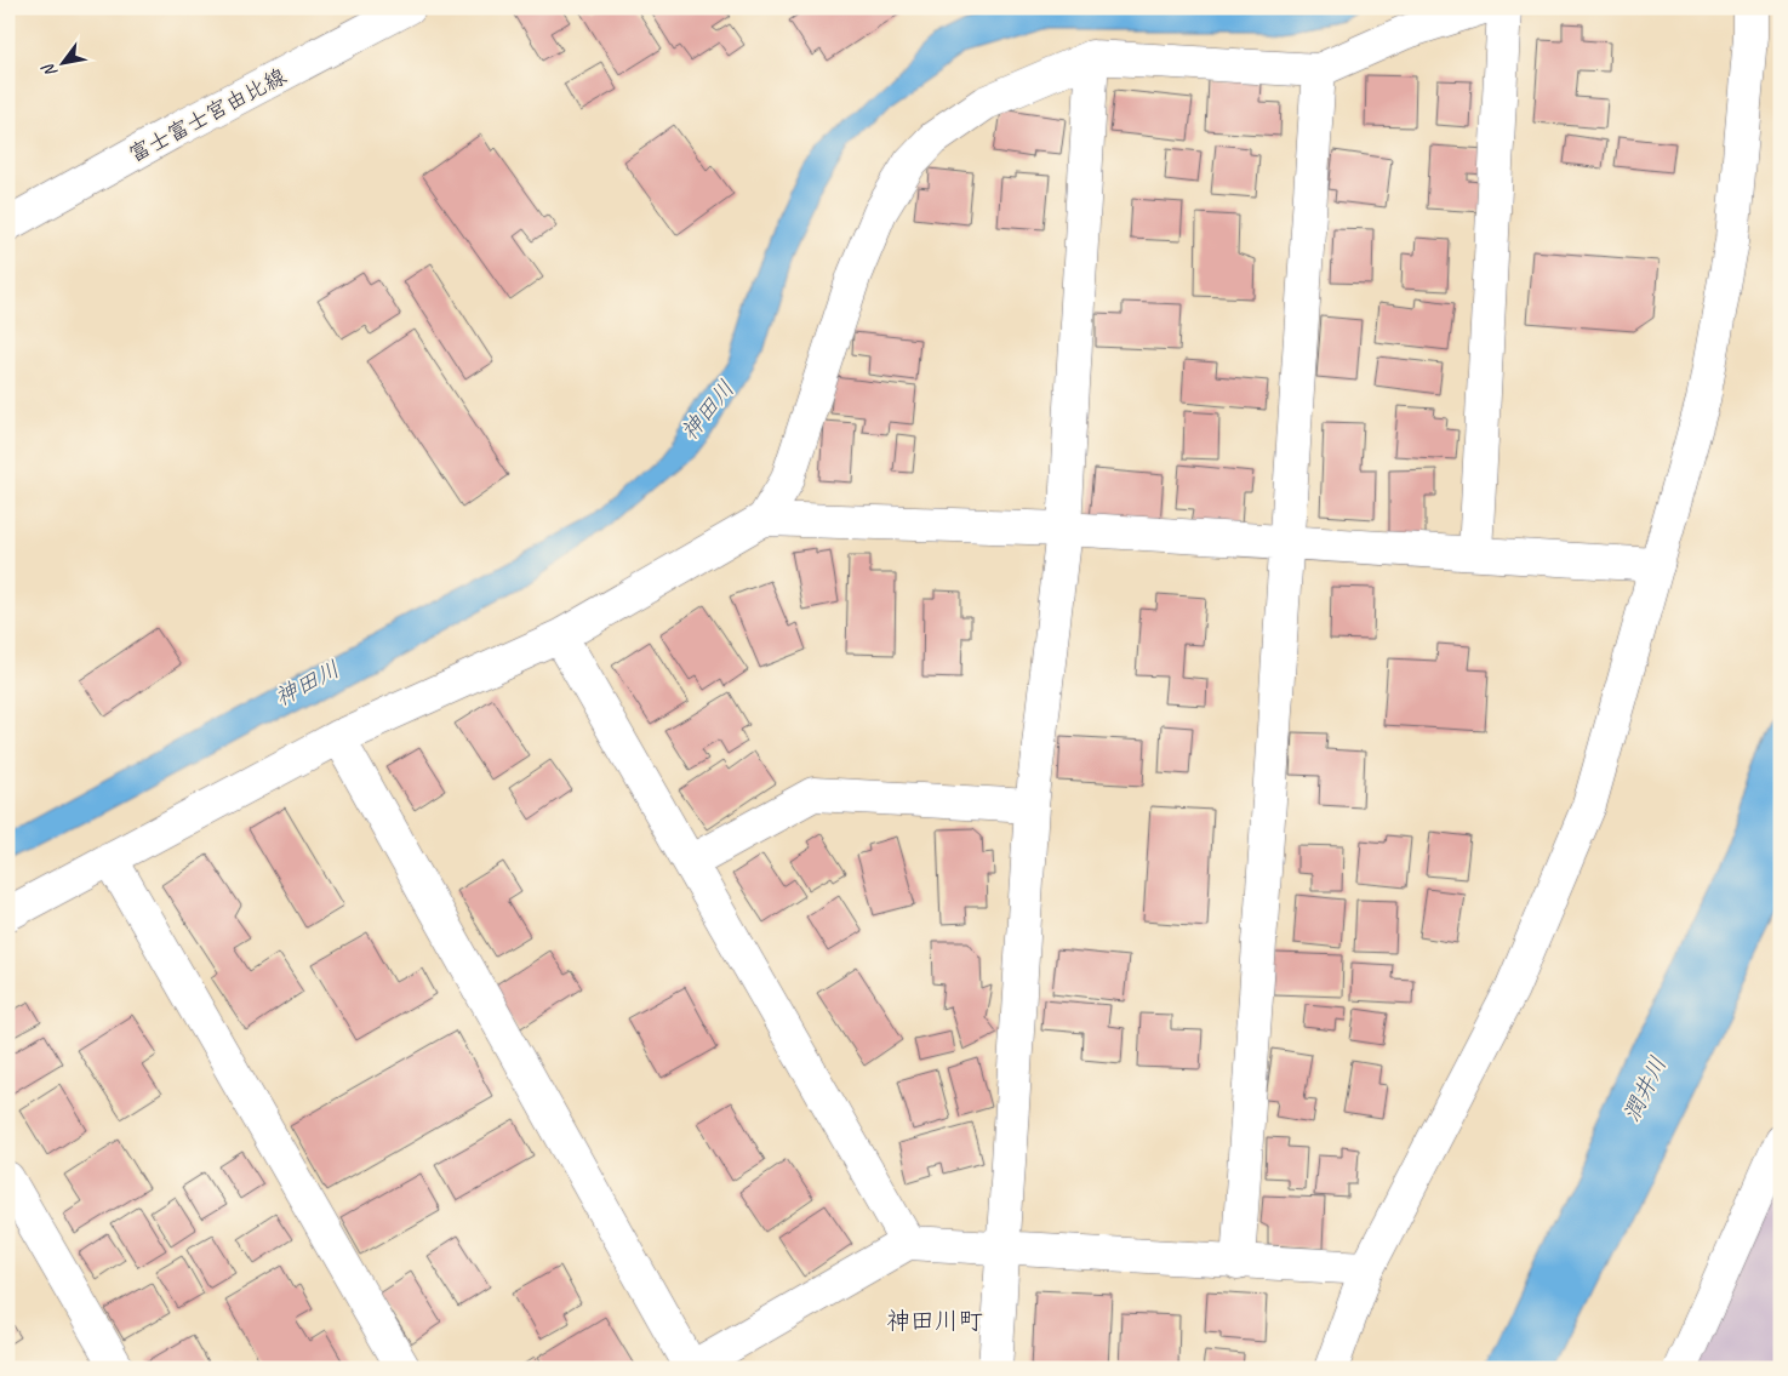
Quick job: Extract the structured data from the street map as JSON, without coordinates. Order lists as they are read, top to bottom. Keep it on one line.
{"streets":{"street":["富士富士宮由比線"]},"districts":["神田川町"],"water":["神田川","潤井川"],"north":"bottom left"}
